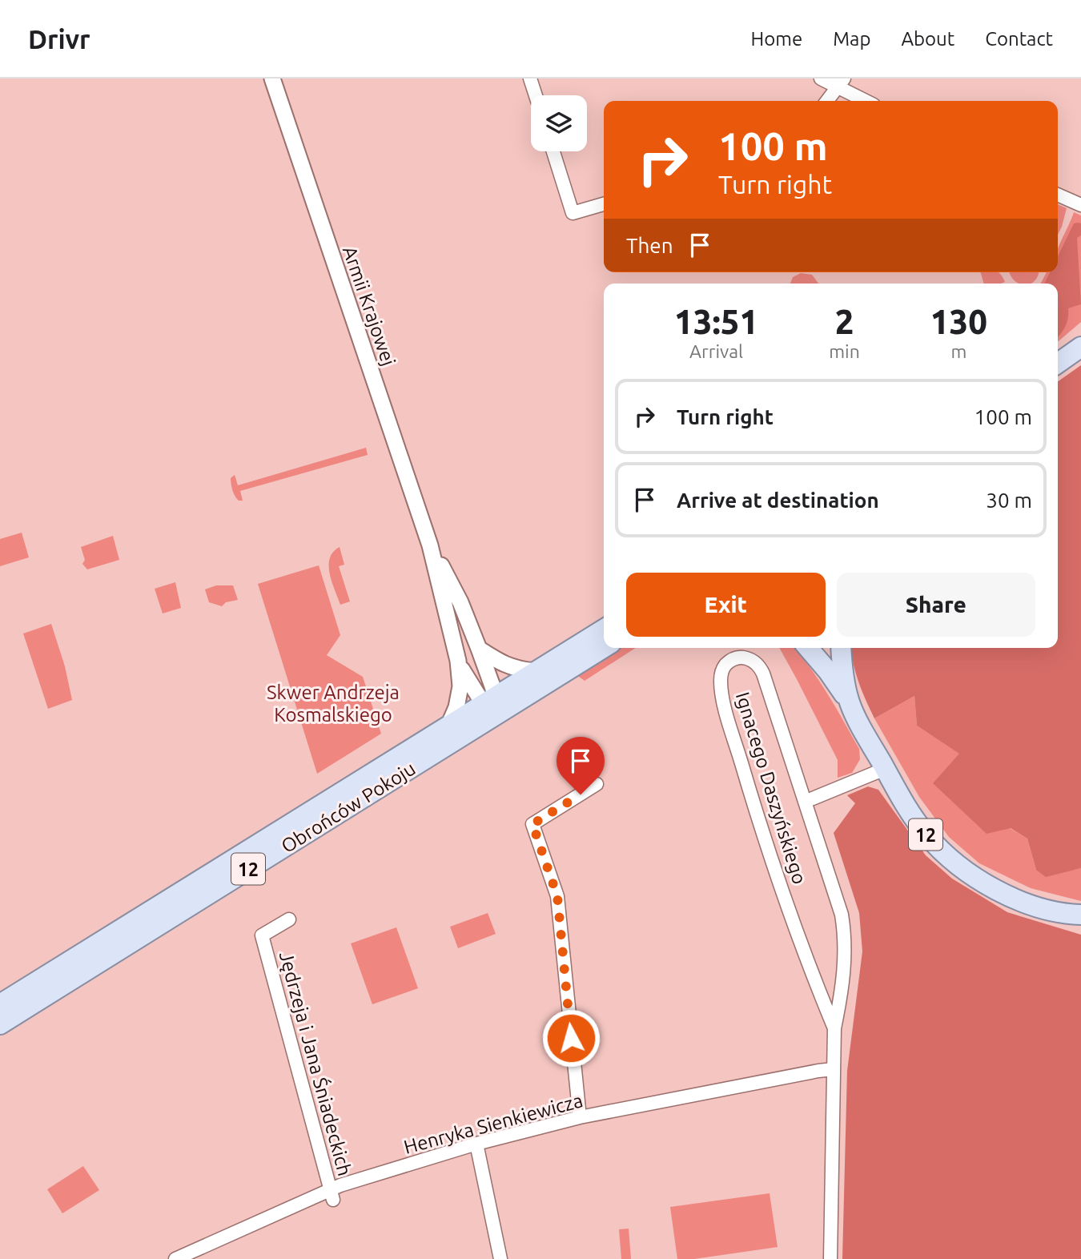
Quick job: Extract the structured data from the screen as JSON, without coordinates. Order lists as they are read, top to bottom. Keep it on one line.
{"streets":{"main road":["Obrońców Pokoju","12"],"street":["Armii Krajowej","Ignacego Daszyńskiego","Jędrzeja i Jana Śniadeckich","Henryka Sienkiewicza"]},"crossings":[["Armii Krajowej","Obrońców Pokoju"],["Ignacego Daszyńskiego","12"],["Ignacego Daszyńskiego","Henryka Sienkiewicza"],["Jędrzeja i Jana Śniadeckich","Henryka Sienkiewicza"]],"parks":["Skwer Andrzeja Kosmalskiego"],"page":{"header":"Drivr","nav":["Home","Map","About","Contact"],"turn":["100 m","Turn right"],"then":"Then","eta":["13:51","Arrival","2","min","130","m"],"list":[{"name":"Turn right","value":"100 m"},{"name":"Arrive at destination","value":"30 m"}],"buttons":["Exit","Share"]}}
